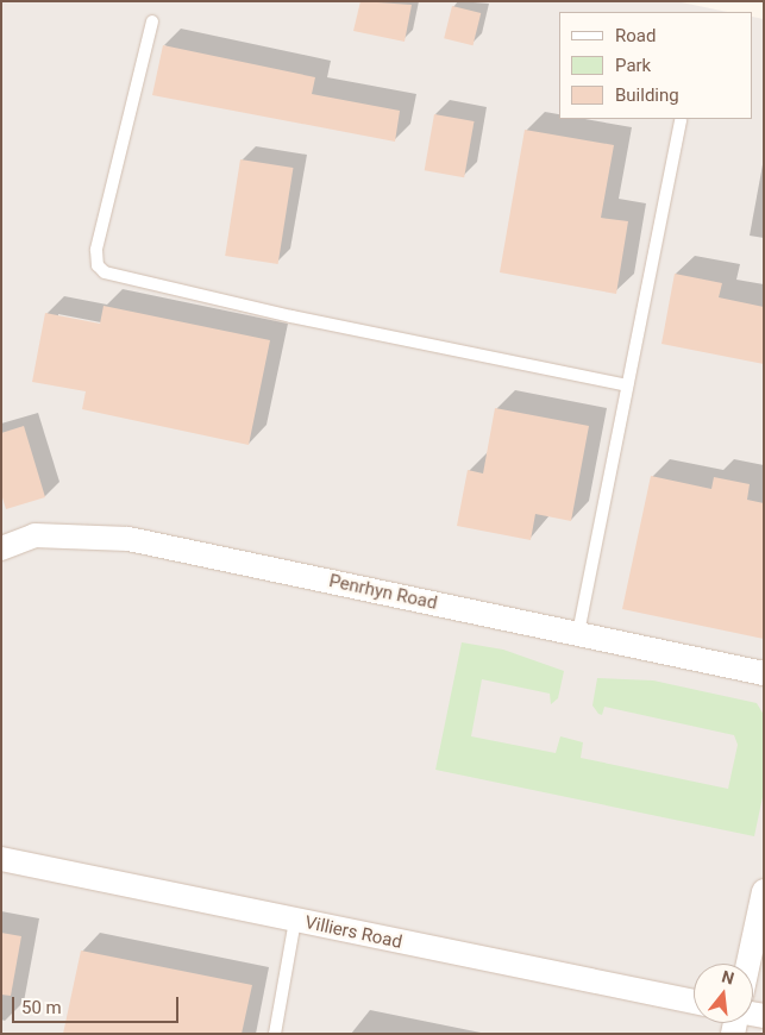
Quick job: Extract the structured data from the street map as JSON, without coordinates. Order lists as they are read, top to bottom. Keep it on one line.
{"streets":{"street":["Penrhyn Road","Villiers Road"]},"legend":["Road","Park","Building"],"scale_bar":"50 m","north":"top"}
